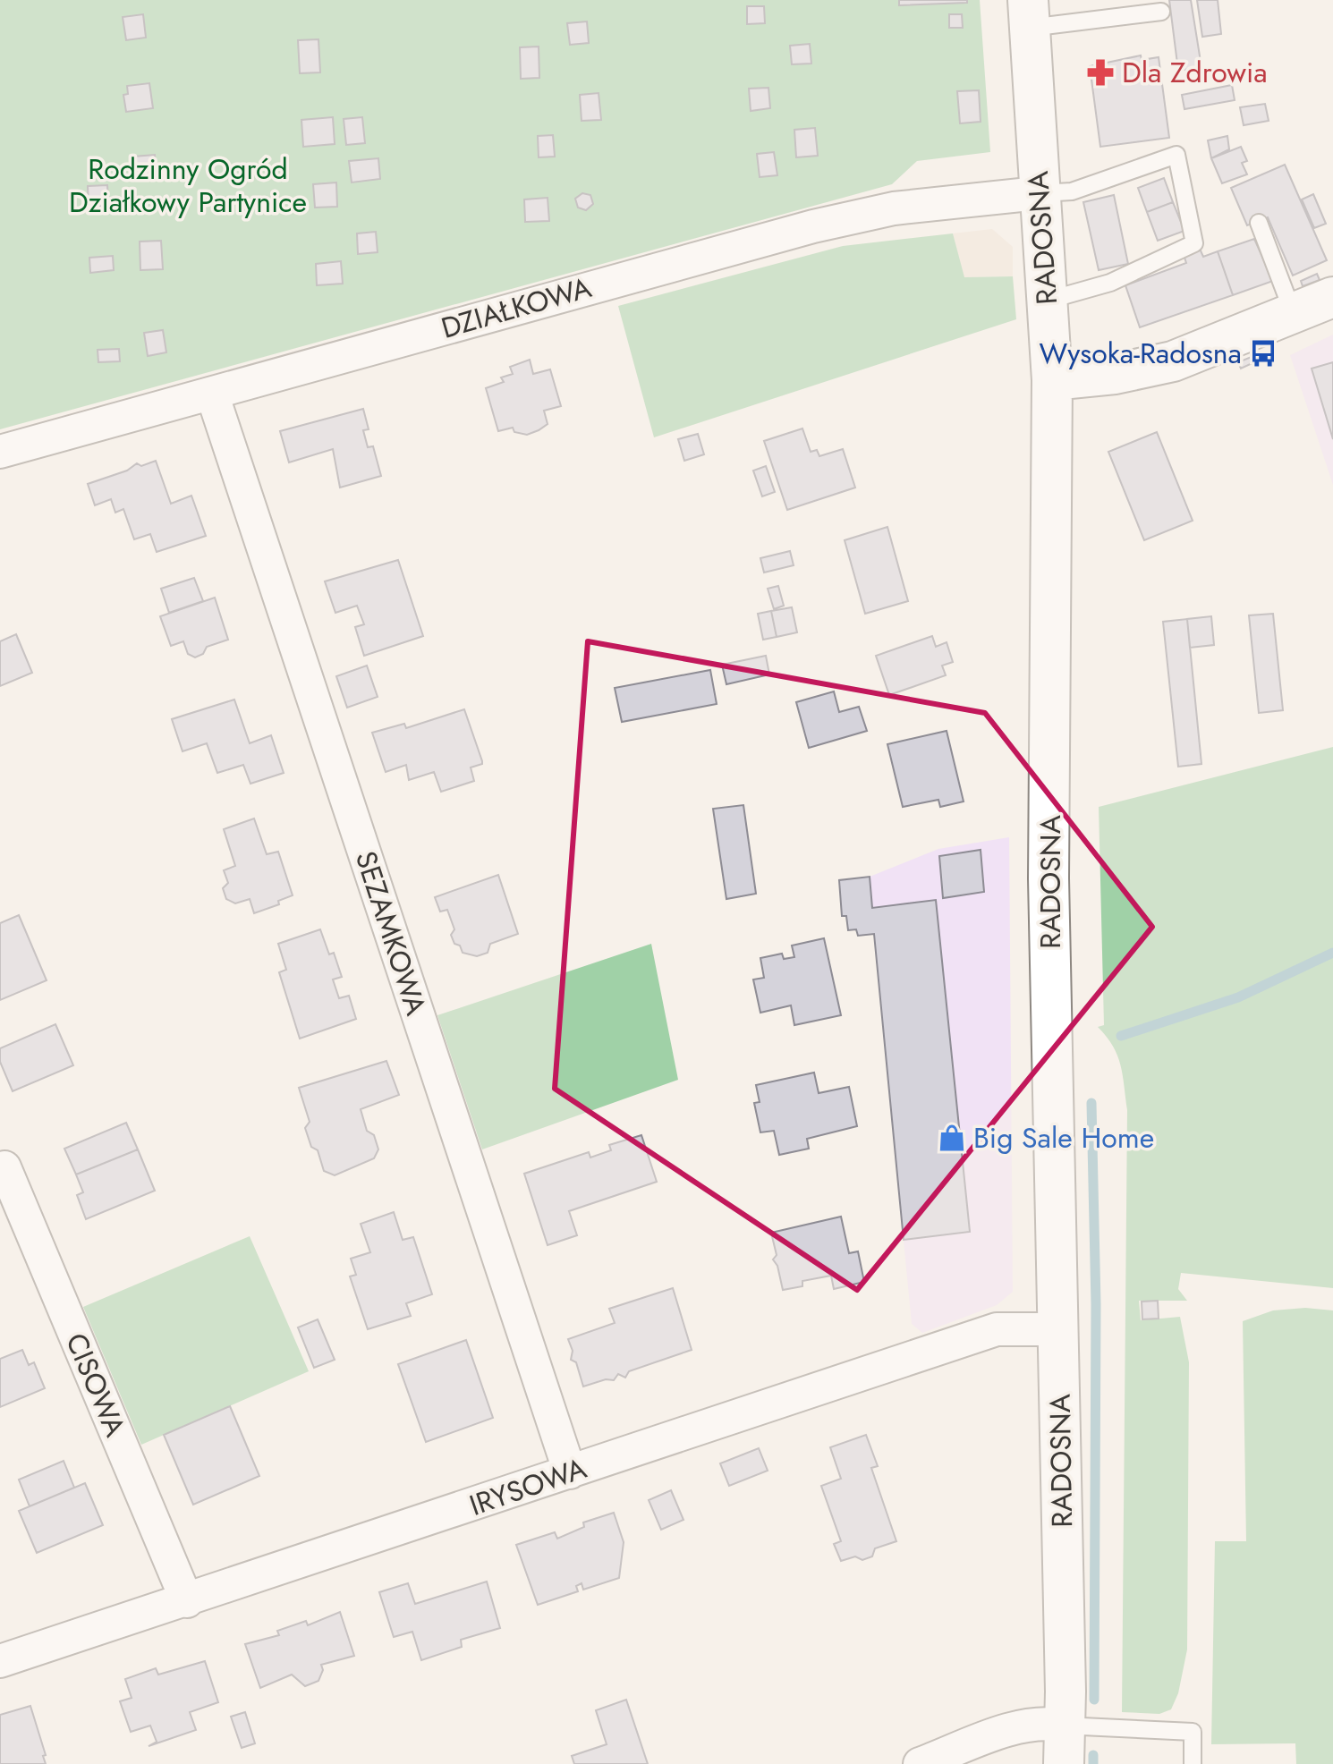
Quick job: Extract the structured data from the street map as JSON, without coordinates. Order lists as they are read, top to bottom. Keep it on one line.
{"streets":{"street":["RADOSNA","DZIAŁKOWA","SEZAMKOWA","CISOWA","IRYSOWA"]},"crossings":[["RADOSNA","DZIAŁKOWA"],["RADOSNA","IRYSOWA"],["DZIAŁKOWA","SEZAMKOWA"],["SEZAMKOWA","IRYSOWA"],["CISOWA","IRYSOWA"]],"parks":["Rodzinny Ogród Działkowy Partynice"],"places":{"pharmacy":["Dla Zdrowia"],"bus stop":["Wysoka-Radosna"],"shop":["Big Sale Home"]}}
